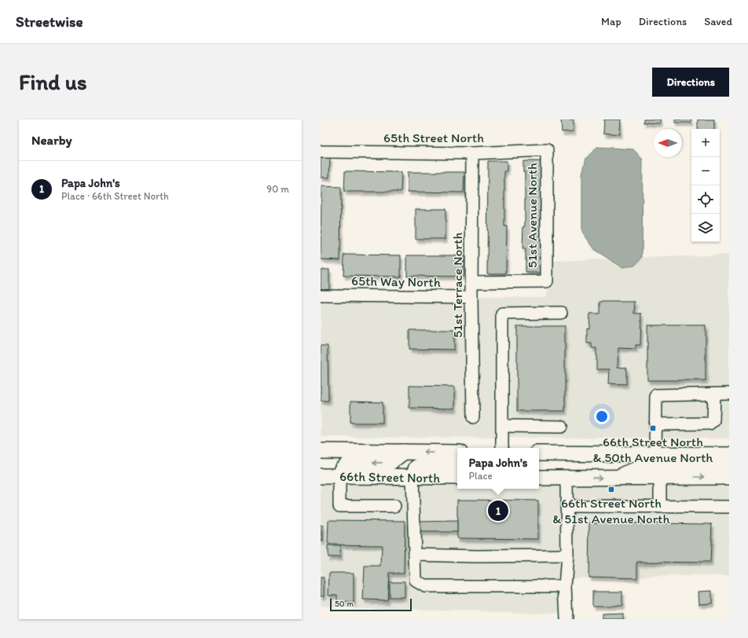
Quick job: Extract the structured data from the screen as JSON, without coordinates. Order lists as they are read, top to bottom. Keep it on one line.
{"streets":{"main road":["66th Street North"],"street":["65th Street North","51st Avenue North","65th Way North","51st Terrace North"]},"crossings":[["65th Street North","51st Avenue North"],["65th Street North","51st Terrace North"],["51st Avenue North","51st Terrace North"],["65th Way North","51st Terrace North"]],"places":{"transit":["66th Street North & 50th Avenue North","66th Street North & 51st Avenue North"]},"scale_bar":"50 m","north":"left","page":{"header":"Streetwise","nav":["Map","Directions","Saved"],"buttons":"Directions","title":"Find us","heading":"Nearby","map_buttons":["+","−"],"list":[{"mark":"1","name":"Papa John's","note":"Place · 66th Street North","value":"90 m"}],"popup":["Papa John's","Place"],"pins":"1","scale":"50 m"}}
